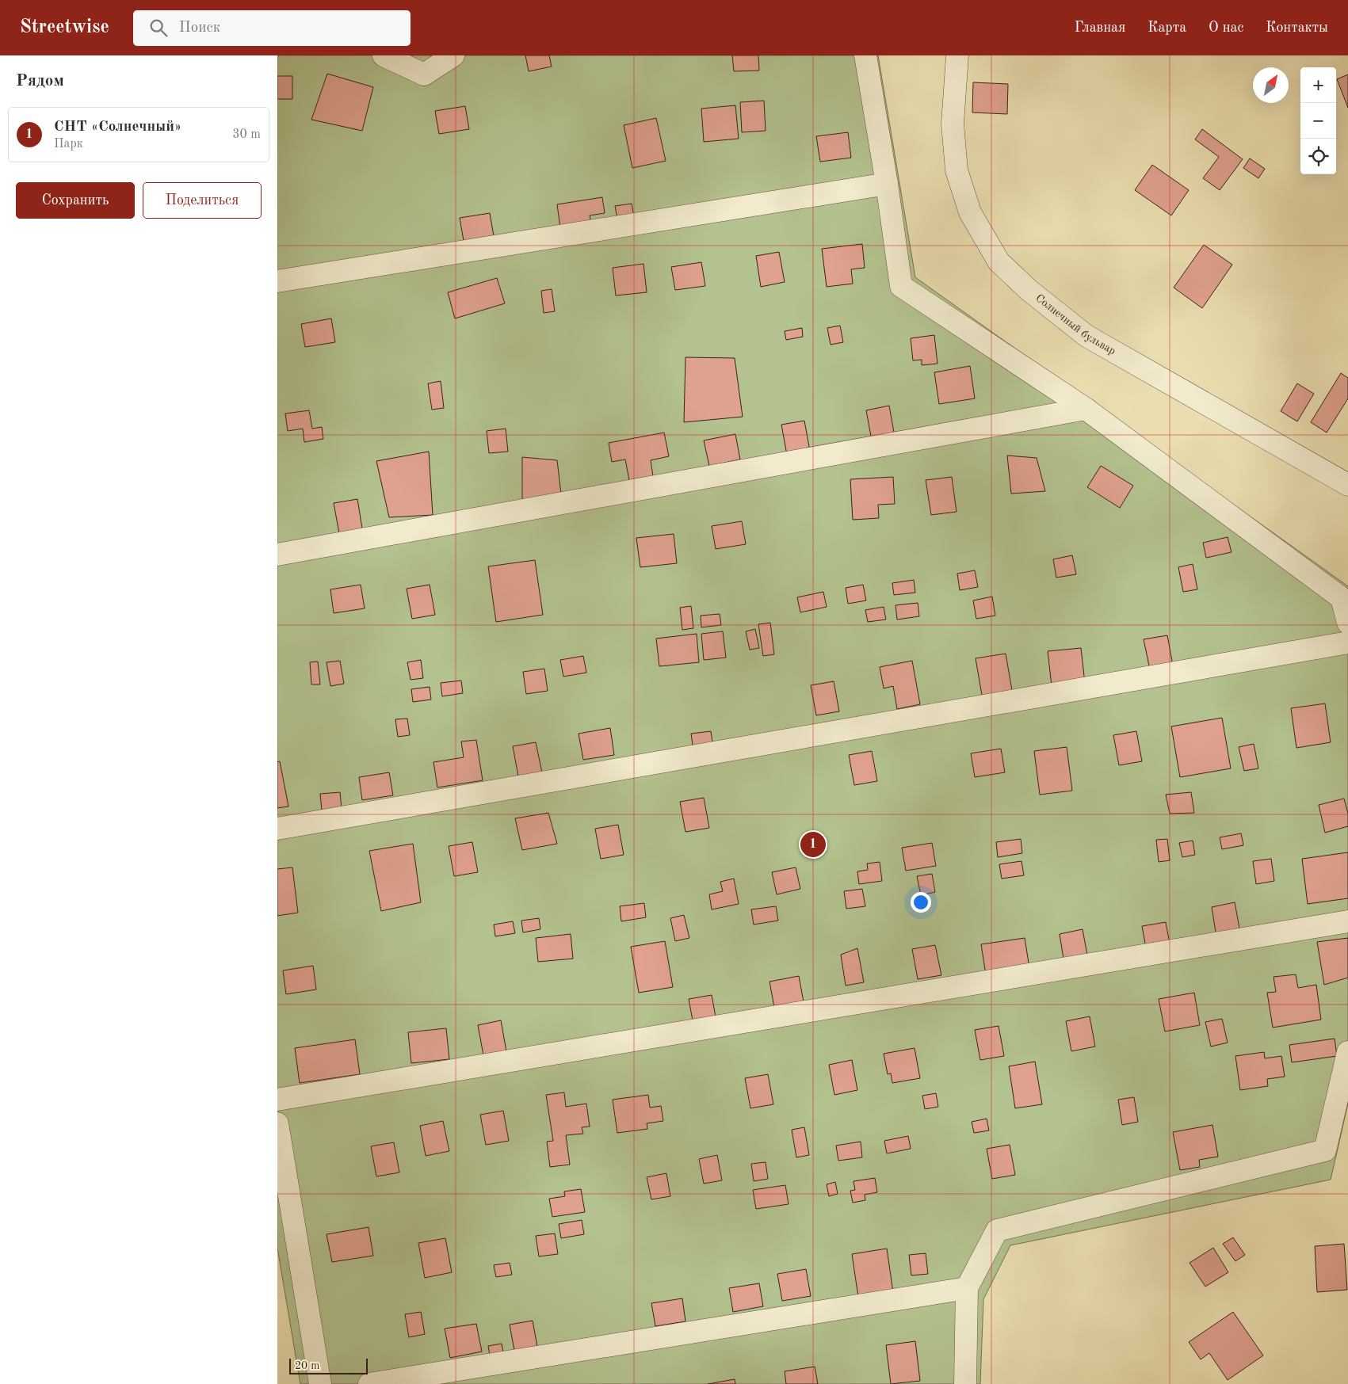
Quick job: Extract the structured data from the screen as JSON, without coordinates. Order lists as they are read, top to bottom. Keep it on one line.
{"streets":{"street":["Солнечный бульвар"]},"scale_bar":"20 m","north":"top right","page":{"header":"Streetwise","search":"Поиск","nav":["Главная","Карта","О нас","Контакты"],"heading":"Рядом","map_buttons":["+","−"],"list":[{"mark":"1","name":"СНТ «Солнечный»","note":"Парк","value":"30 m"}],"buttons":["Сохранить","Поделиться"],"pins":"1","scale":"20 m"}}
